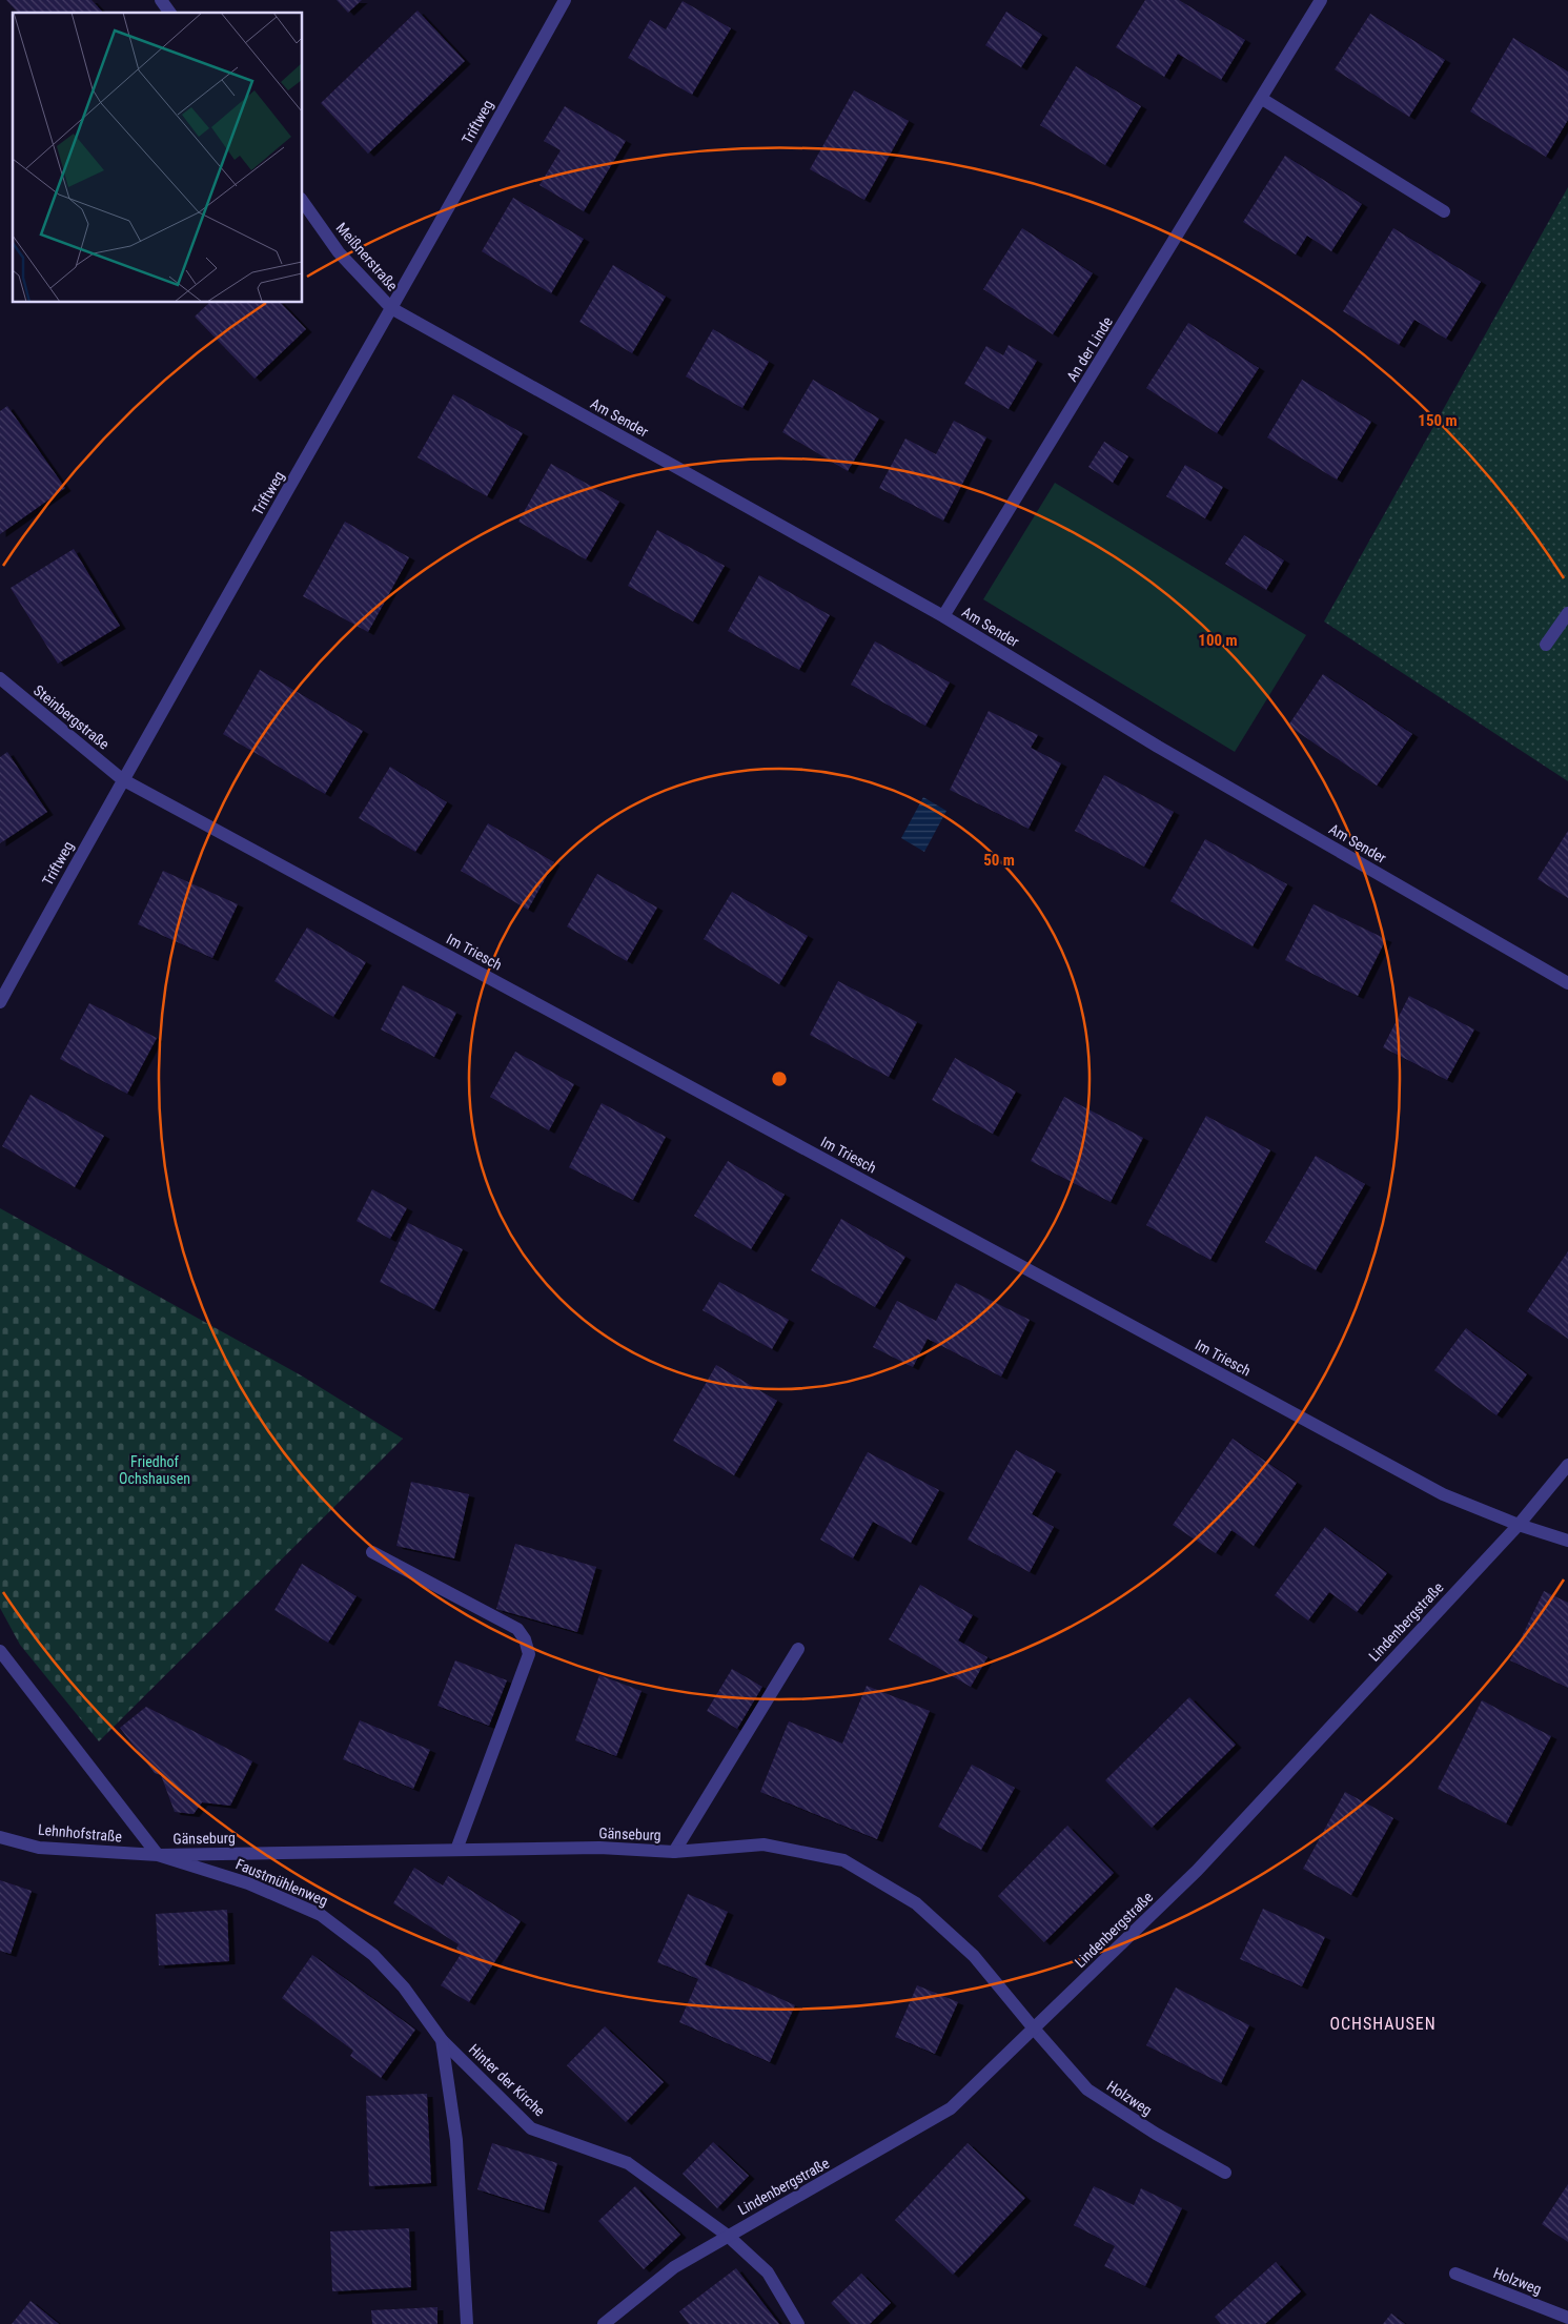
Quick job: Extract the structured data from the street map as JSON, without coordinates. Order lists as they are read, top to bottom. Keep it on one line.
{"streets":{"street":["Triftweg","Meißnerstraße","An der Linde","Am Sender","Steinbergstraße","Im Triesch","Lindenbergstraße","Lehnhofstraße","Gänseburg","Faustmühlenweg","Hinter der Kirche","Holzweg"]},"crossings":[["Triftweg","Meißnerstraße"],["Triftweg","Am Sender"],["Triftweg","Steinbergstraße"],["Triftweg","Im Triesch"],["Meißnerstraße","Am Sender"],["An der Linde","Am Sender"],["Steinbergstraße","Im Triesch"],["Im Triesch","Lindenbergstraße"],["Lindenbergstraße","Gänseburg"],["Lindenbergstraße","Hinter der Kirche"],["Lindenbergstraße","Holzweg"],["Lehnhofstraße","Gänseburg"],["Lehnhofstraße","Faustmühlenweg"],["Gänseburg","Faustmühlenweg"],["Gänseburg","Holzweg"],["Faustmühlenweg","Hinter der Kirche"]],"districts":["OCHSHAUSEN"],"parks":["Friedhof Ochshausen"],"rings":["150 m","100 m","50 m"]}
